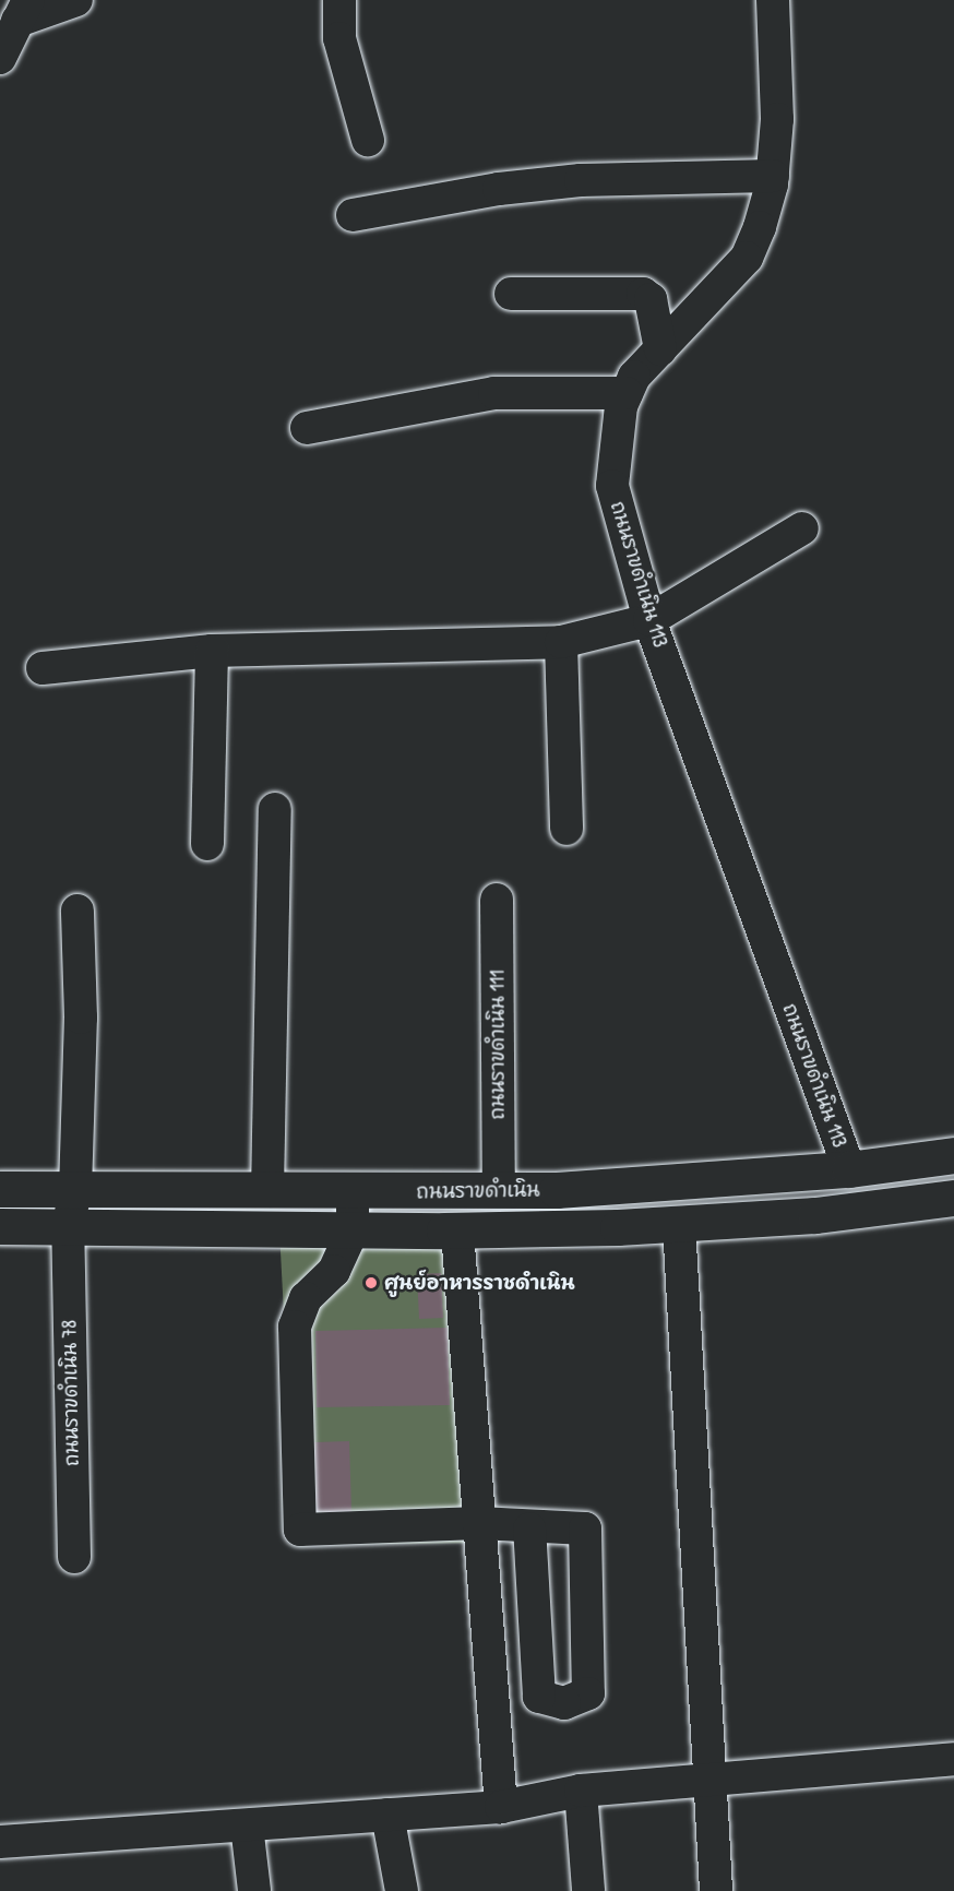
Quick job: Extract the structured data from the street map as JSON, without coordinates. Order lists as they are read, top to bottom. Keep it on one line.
{"streets":{"main road":["ถนนราขดำเนิน"],"street":["ถนนราขดำเนิน 113","ถนนราขดำเนิน 111","ถนนราขดำเนิน 78"]},"crossings":[["ถนนราขดำเนิน 113","ถนนราขดำเนิน"],["ถนนราขดำเนิน 111","ถนนราขดำเนิน"],["ถนนราขดำเนิน","ถนนราขดำเนิน 78"]],"places":["ศูนย์อาหารราชดำเนิน"]}
